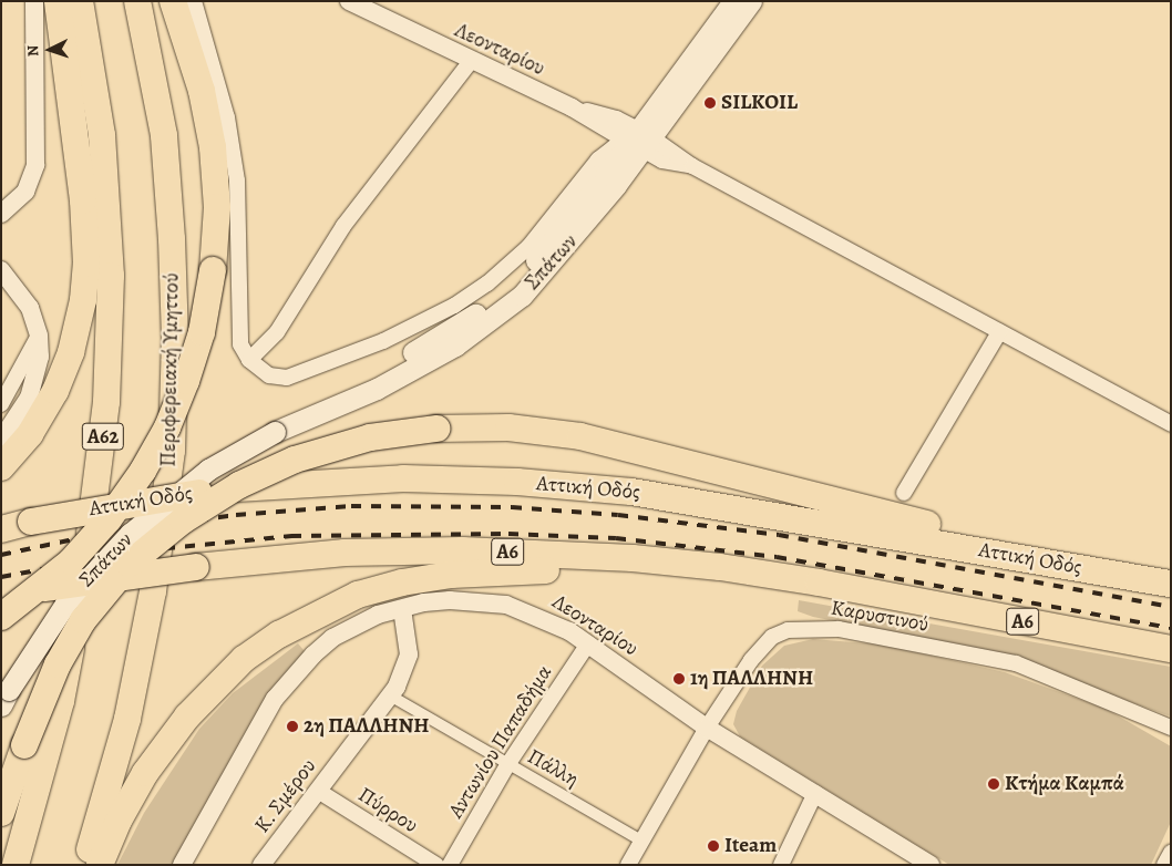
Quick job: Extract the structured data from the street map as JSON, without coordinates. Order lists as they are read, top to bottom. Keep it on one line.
{"streets":{"highway":["Περιφερειακή Υμηττού","Α62","Αττική Οδός","Α6"],"main road":["Σπάτων"],"street":["Λεονταρίου","Καρυστινού","Αντωνίου Παπαδήμα","Πάλλη","Κ. Σμέρου","Πύρρου"]},"crossings":[["Λεονταρίου","Σπάτων"],["Λεονταρίου","Καρυστινού"],["Λεονταρίου","Αντωνίου Παπαδήμα"],["Λεονταρίου","Κ. Σμέρου"],["Καρυστινού","Πάλλη"],["Αντωνίου Παπαδήμα","Πάλλη"],["Πάλλη","Κ. Σμέρου"],["Κ. Σμέρου","Πύρρου"]],"places":["SILKOIL","1η ΠΑΛΛΗΝΗ","2η ΠΑΛΛΗΝΗ","Kτήμα Καμπά","Iteam"],"north":"left"}
